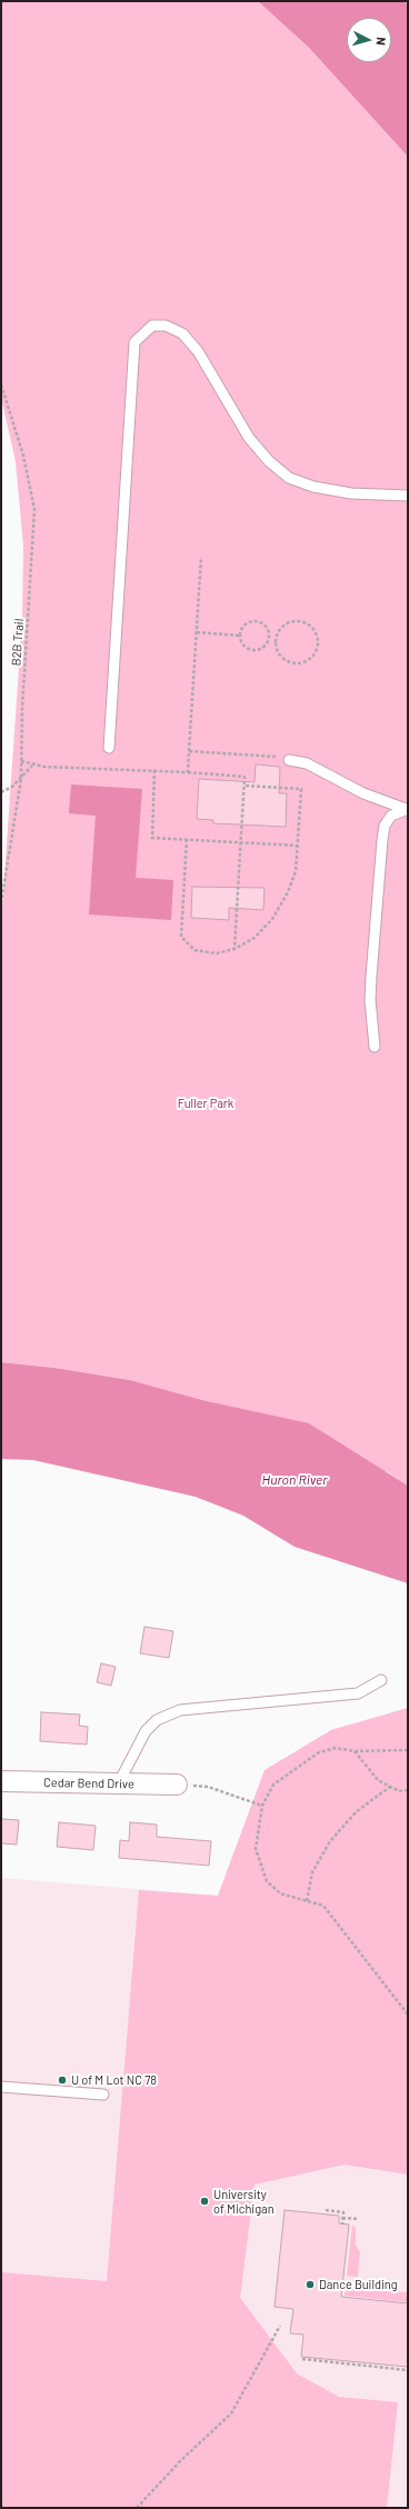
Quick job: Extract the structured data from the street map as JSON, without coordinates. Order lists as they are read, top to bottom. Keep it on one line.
{"streets":{"street":["Cedar Bend Drive"],"path":["B2B Trail"]},"water":["Huron River"],"parks":["Fuller Park"],"places":["U of M Lot NC 78","University of Michigan","Dance Building"],"north":"right"}
